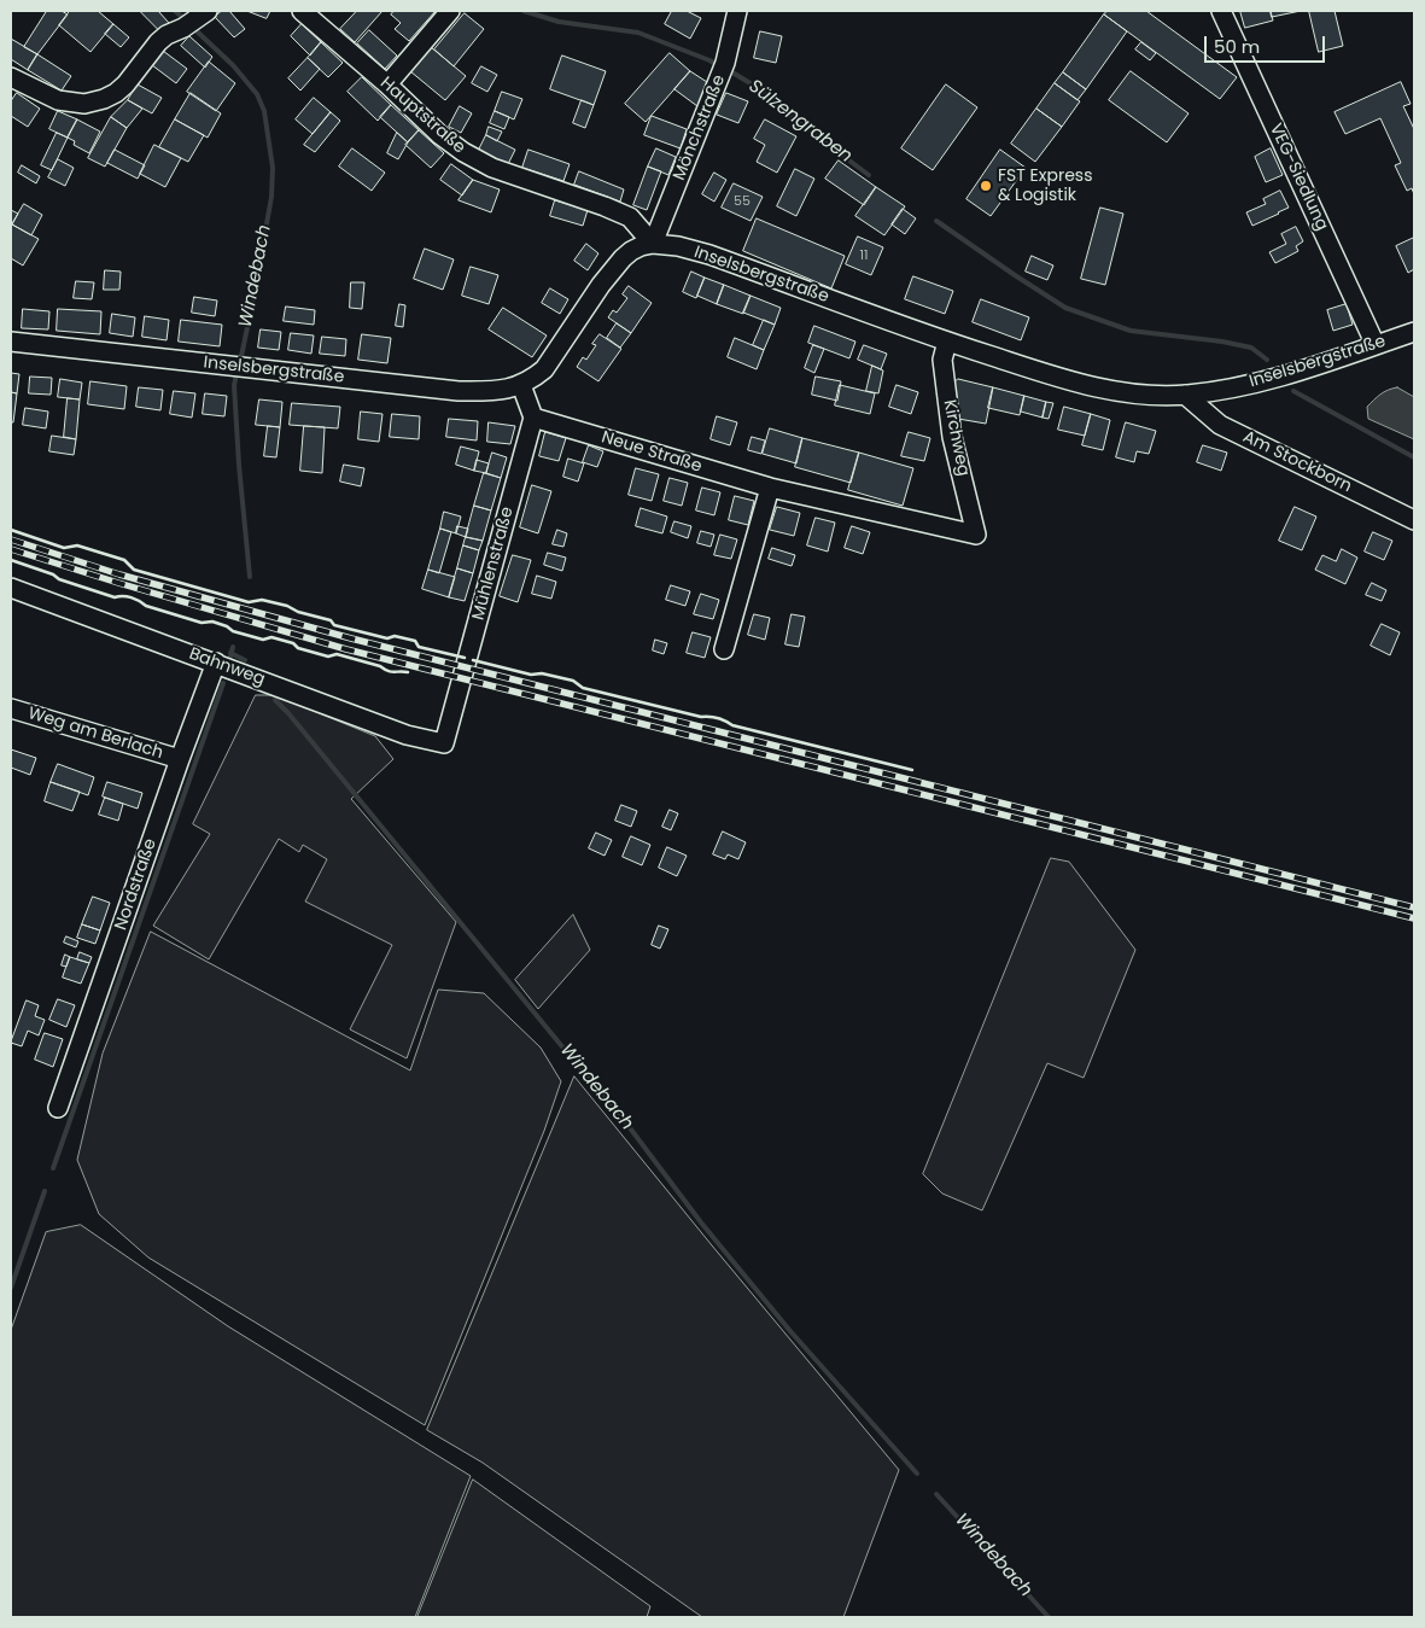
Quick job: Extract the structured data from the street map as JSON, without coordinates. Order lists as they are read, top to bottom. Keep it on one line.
{"streets":{"street":["Hauptstraße","Mönchstraße","VEG-Siedlung","Inselsbergstraße","Kirchweg","Neue Straße","Am Stockborn","Mühlenstraße","Bahnweg","Weg am Berlach","Nordstraße"]},"crossings":[["Hauptstraße","Mönchstraße"],["Hauptstraße","Inselsbergstraße"],["Mönchstraße","Inselsbergstraße"],["VEG-Siedlung","Inselsbergstraße"],["Inselsbergstraße","Kirchweg"],["Inselsbergstraße","Am Stockborn"],["Kirchweg","Neue Straße"],["Neue Straße","Mühlenstraße"],["Mühlenstraße","Bahnweg"],["Bahnweg","Nordstraße"],["Weg am Berlach","Nordstraße"]],"water":["Sülzengraben","Windebach"],"places":["FST Express & Logistik"],"house_numbers":["55","11"],"scale_bar":"50 m"}
